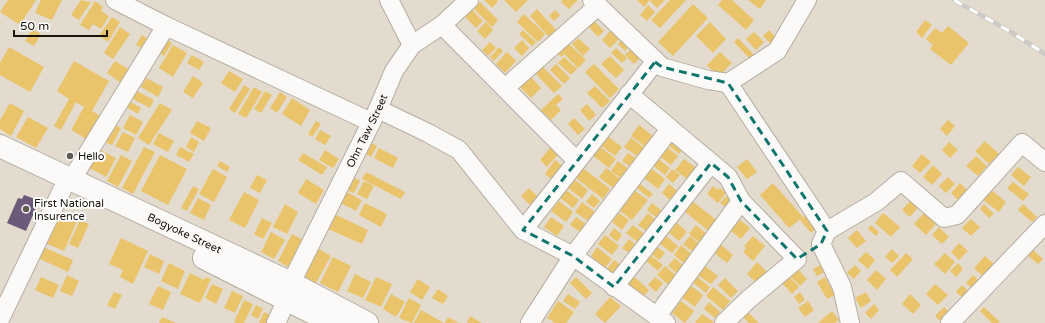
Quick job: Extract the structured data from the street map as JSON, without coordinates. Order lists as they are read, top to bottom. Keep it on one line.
{"streets":{"main road":["Bogyoke Street"],"street":["Ohn Taw Street"]},"crossings":[["Ohn Taw Street","Bogyoke Street"]],"places":["Hello","First National Insurence"],"scale_bar":"50 m"}
